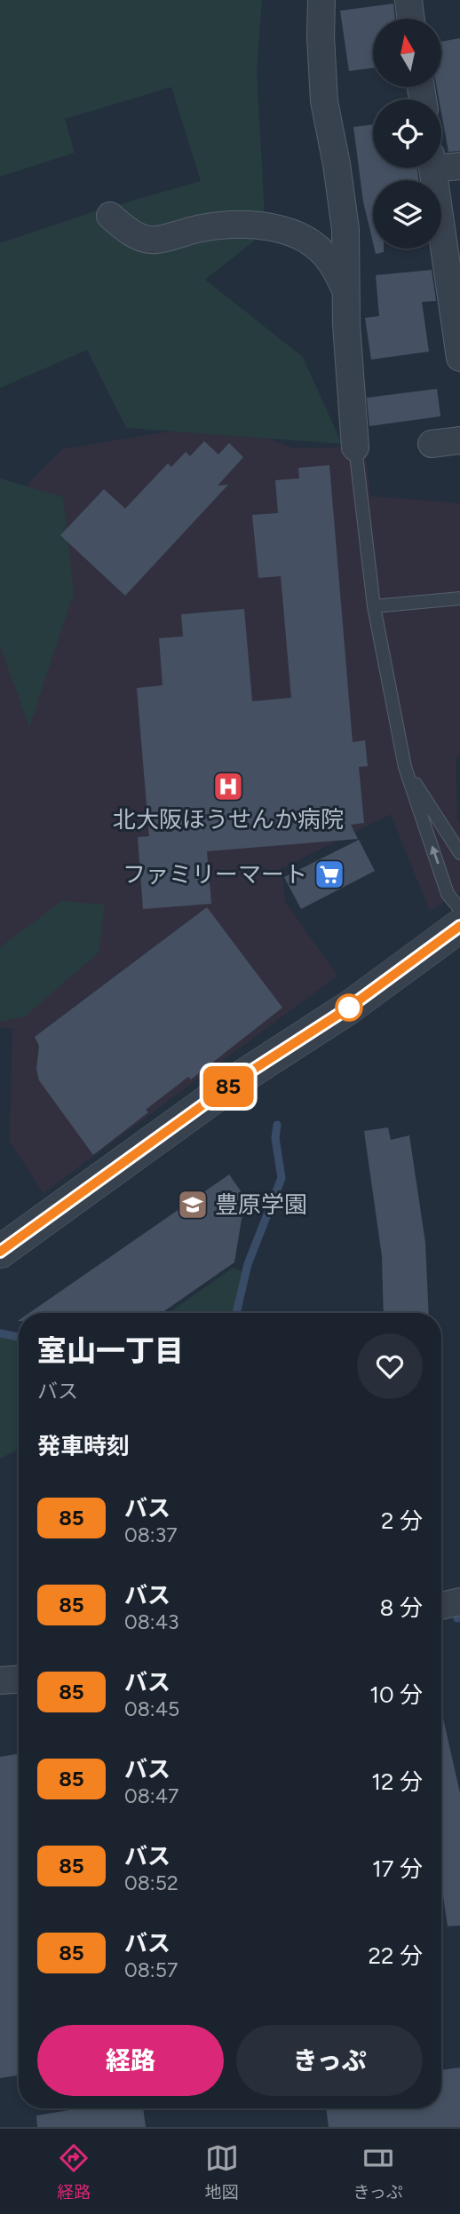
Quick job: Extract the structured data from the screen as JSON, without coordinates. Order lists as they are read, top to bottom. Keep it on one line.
{"places":{"hospital":["北大阪ほうせんか病院"],"supermarket":["ファミリーマート"],"school or university":["豊原学園"]},"lines":["bus line 85"],"north":"top","page":{"on_map":"85","heading":[["室山一丁目","バス"],"発車時刻"],"list":[{"mark":"85","name":"バス","note":"08:37","value":"2 分"},{"mark":"85","name":"バス","note":"08:43","value":"8 分"},{"mark":"85","name":"バス","note":"08:45","value":"10 分"},{"mark":"85","name":"バス","note":"08:47","value":"12 分"},{"mark":"85","name":"バス","note":"08:52","value":"17 分"},{"mark":"85","name":"バス","note":"08:57","value":"22 分"}],"buttons":["経路","きっぷ"],"tabs":["経路","地図","きっぷ"]}}
